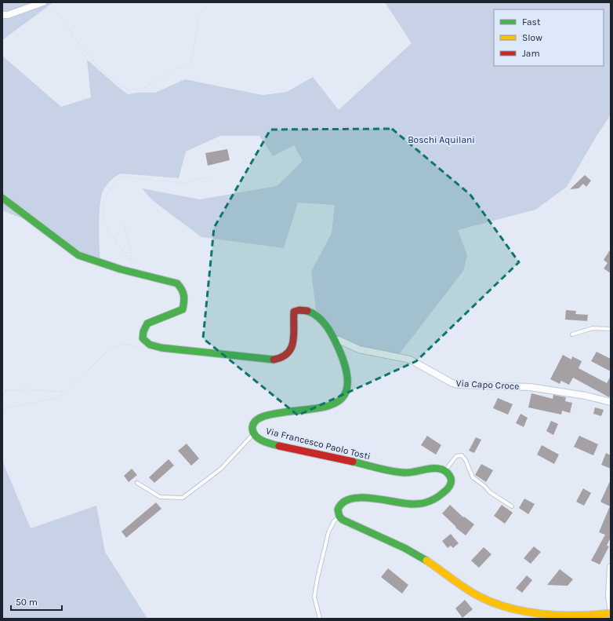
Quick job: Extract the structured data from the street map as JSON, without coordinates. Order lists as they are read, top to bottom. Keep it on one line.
{"streets":{"main road":["Via Francesco Paolo Tosti"],"street":["Via Capo Croce"]},"crossings":[["Via Capo Croce","Via Francesco Paolo Tosti"]],"parks":["Boschi Aquilani"],"legend":["Fast","Slow","Jam"],"scale_bar":"50 m"}
